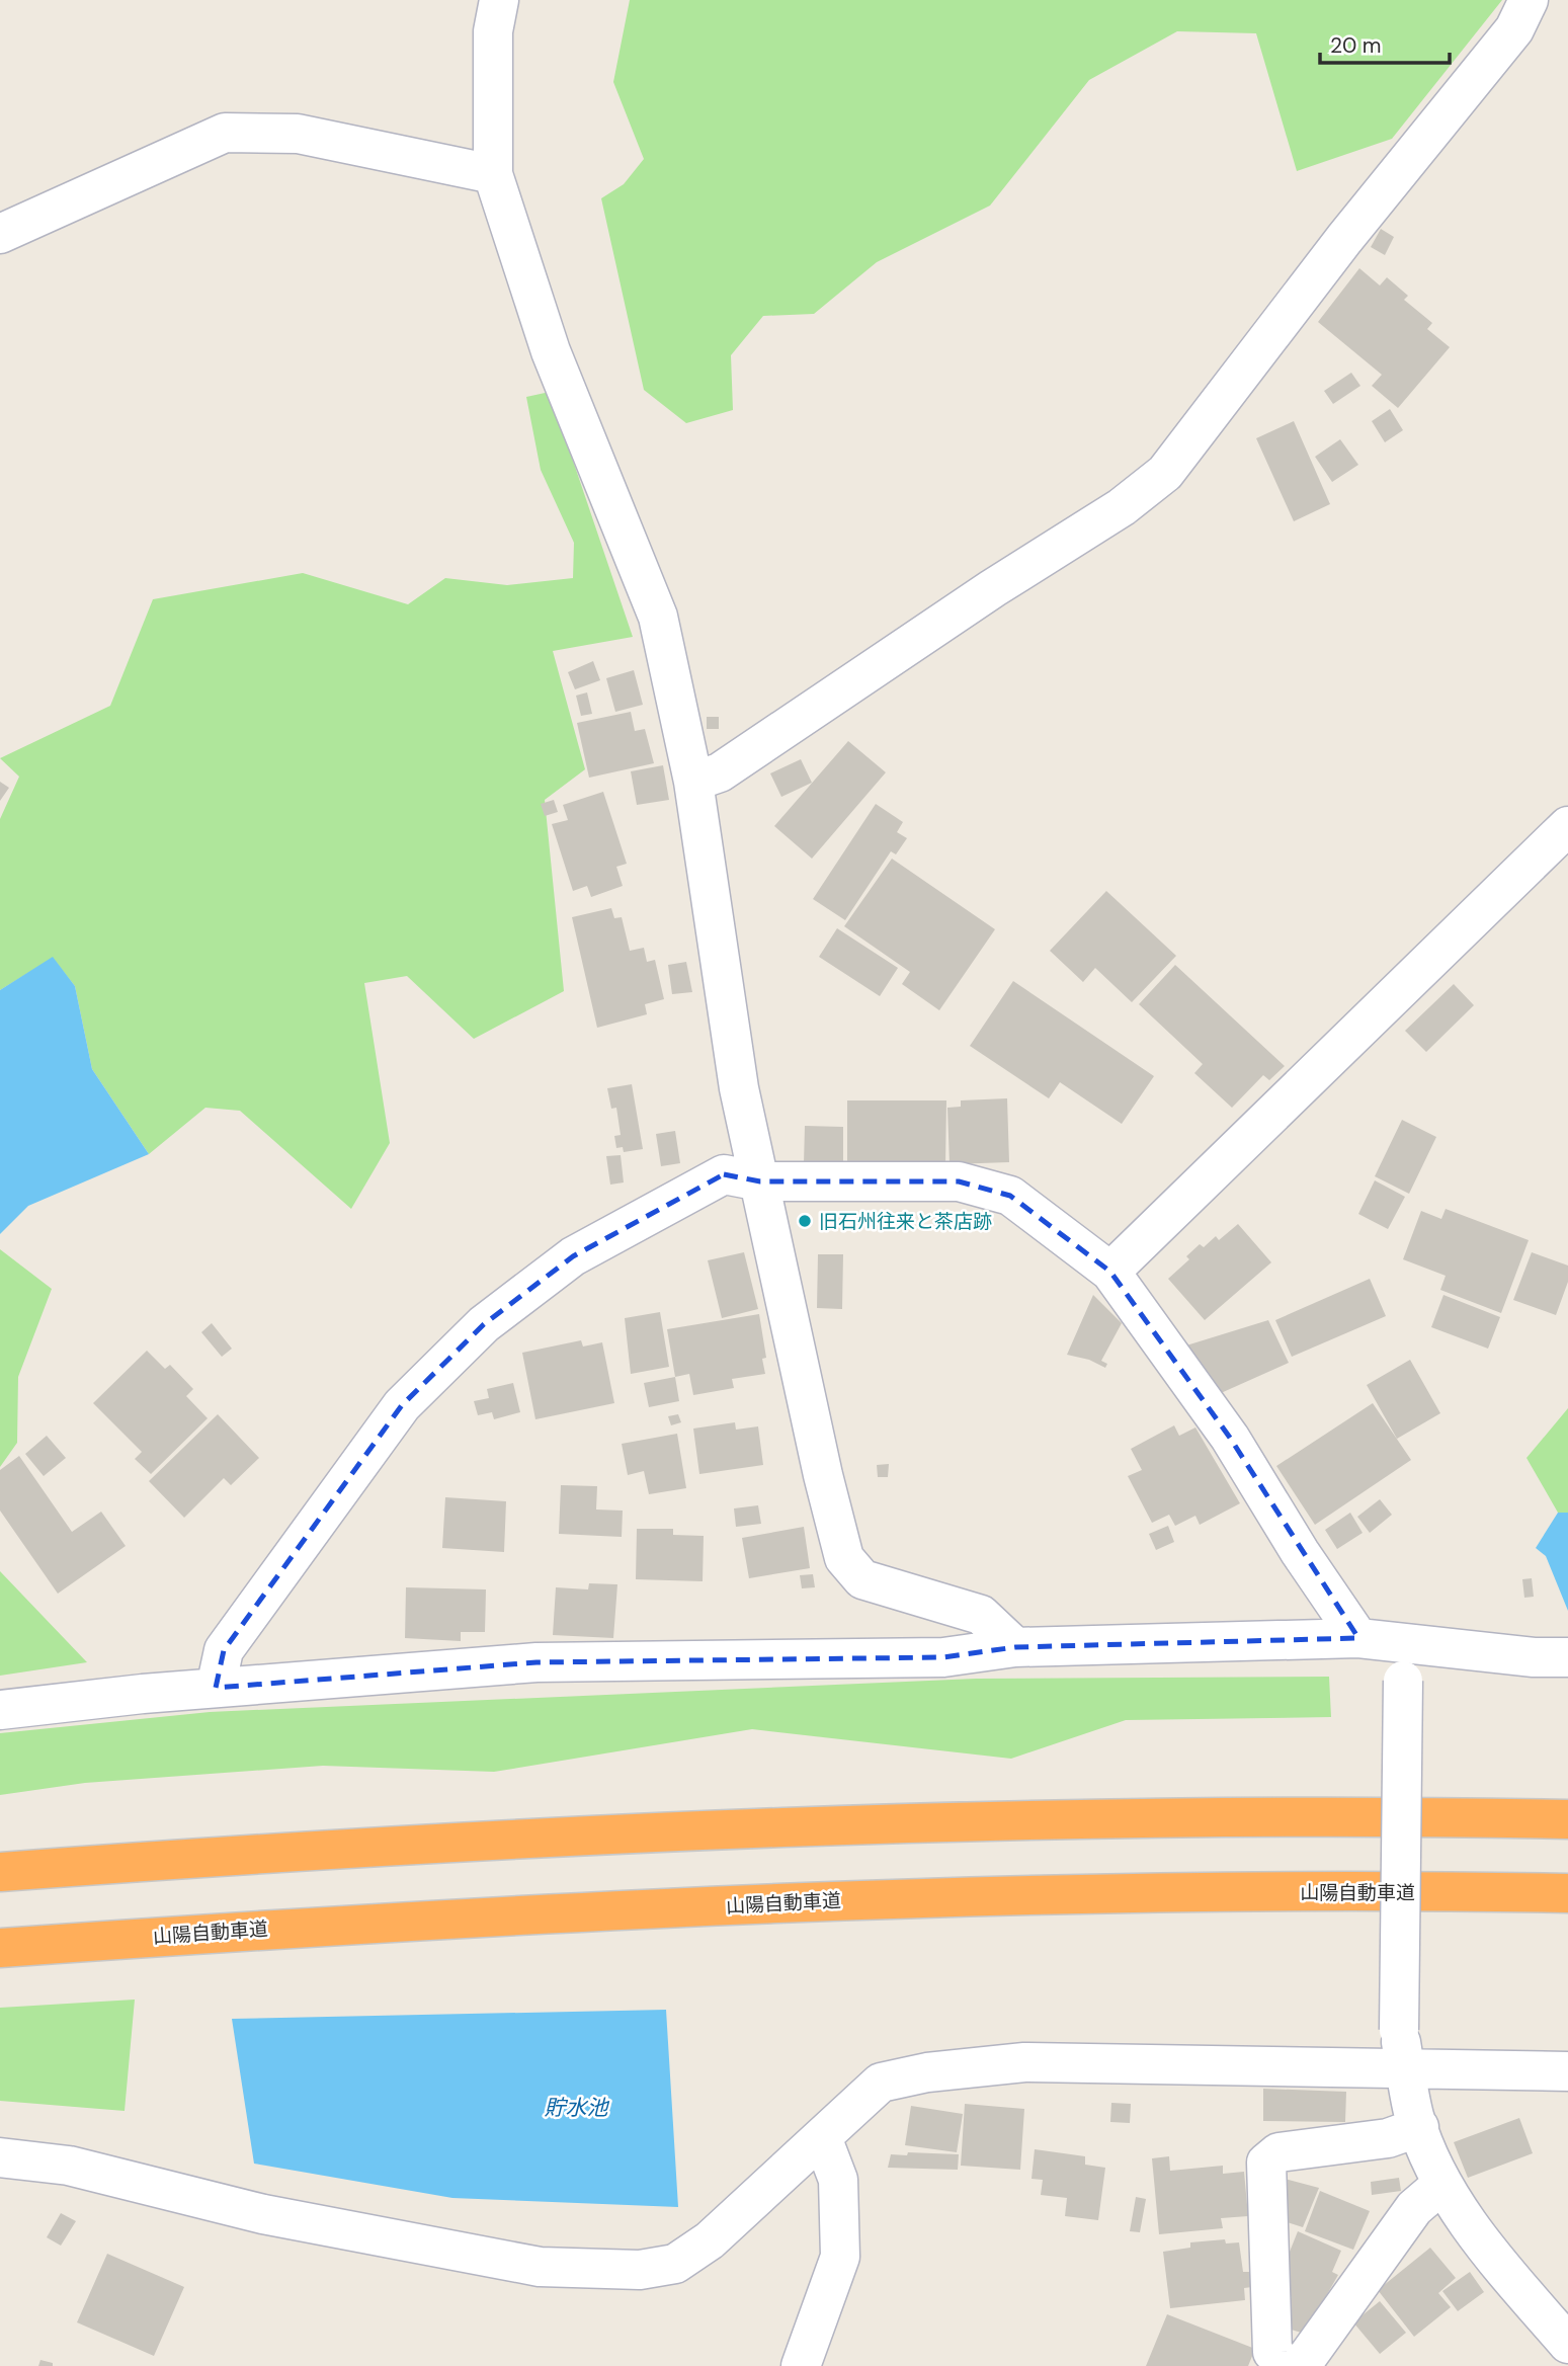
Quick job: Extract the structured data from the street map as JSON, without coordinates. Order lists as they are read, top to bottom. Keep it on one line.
{"streets":{"highway":["山陽自動車道"]},"water":["貯水池"],"places":["旧石州往来と茶店跡"],"scale_bar":"20 m"}
